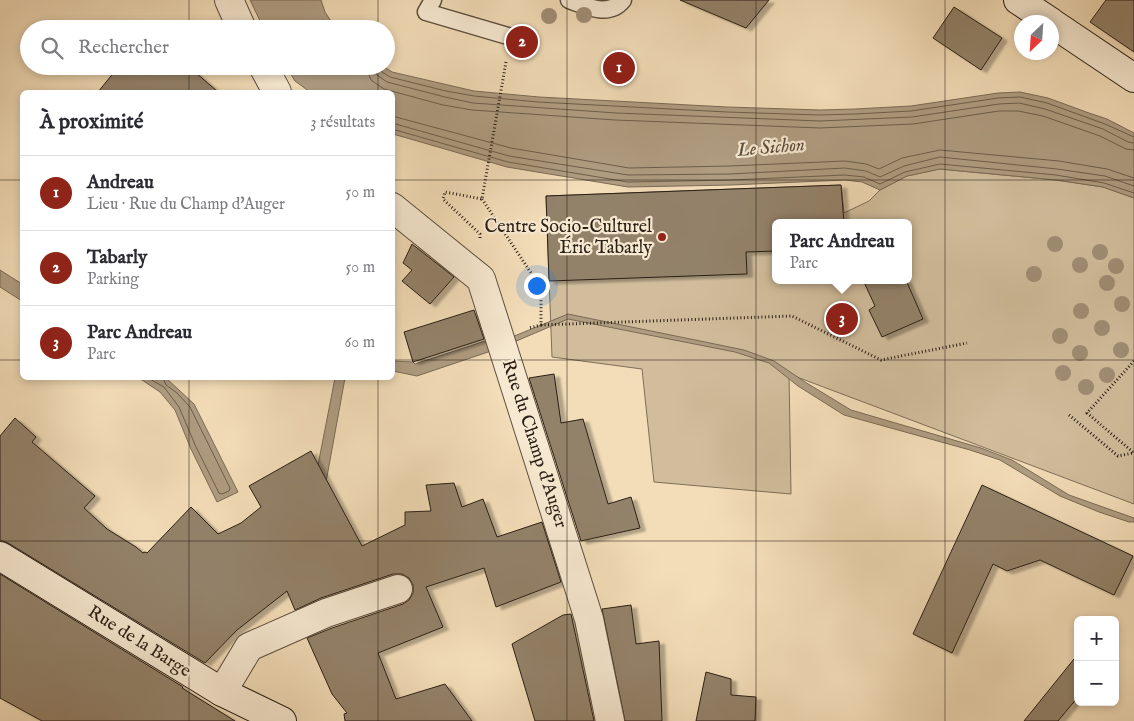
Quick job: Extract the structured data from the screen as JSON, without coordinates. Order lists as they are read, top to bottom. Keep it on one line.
{"streets":{"street":["Rue du Champ d'Auger","Rue de la Barge"]},"water":["Le Sichon"],"places":["Centre Socio-Culturel Éric Tabarly"],"north":"bottom left","page":{"search":"Rechercher","pins":["2","1","3"],"heading":["À proximité","3 résultats"],"list":[{"mark":"1","name":"Andreau","note":"Lieu · Rue du Champ d'Auger","value":"50 m"},{"mark":"2","name":"Tabarly","note":"Parking","value":"50 m"},{"mark":"3","name":"Parc Andreau","note":"Parc","value":"60 m"}],"popup":["Parc Andreau","Parc"],"map_buttons":["+","−"]}}
